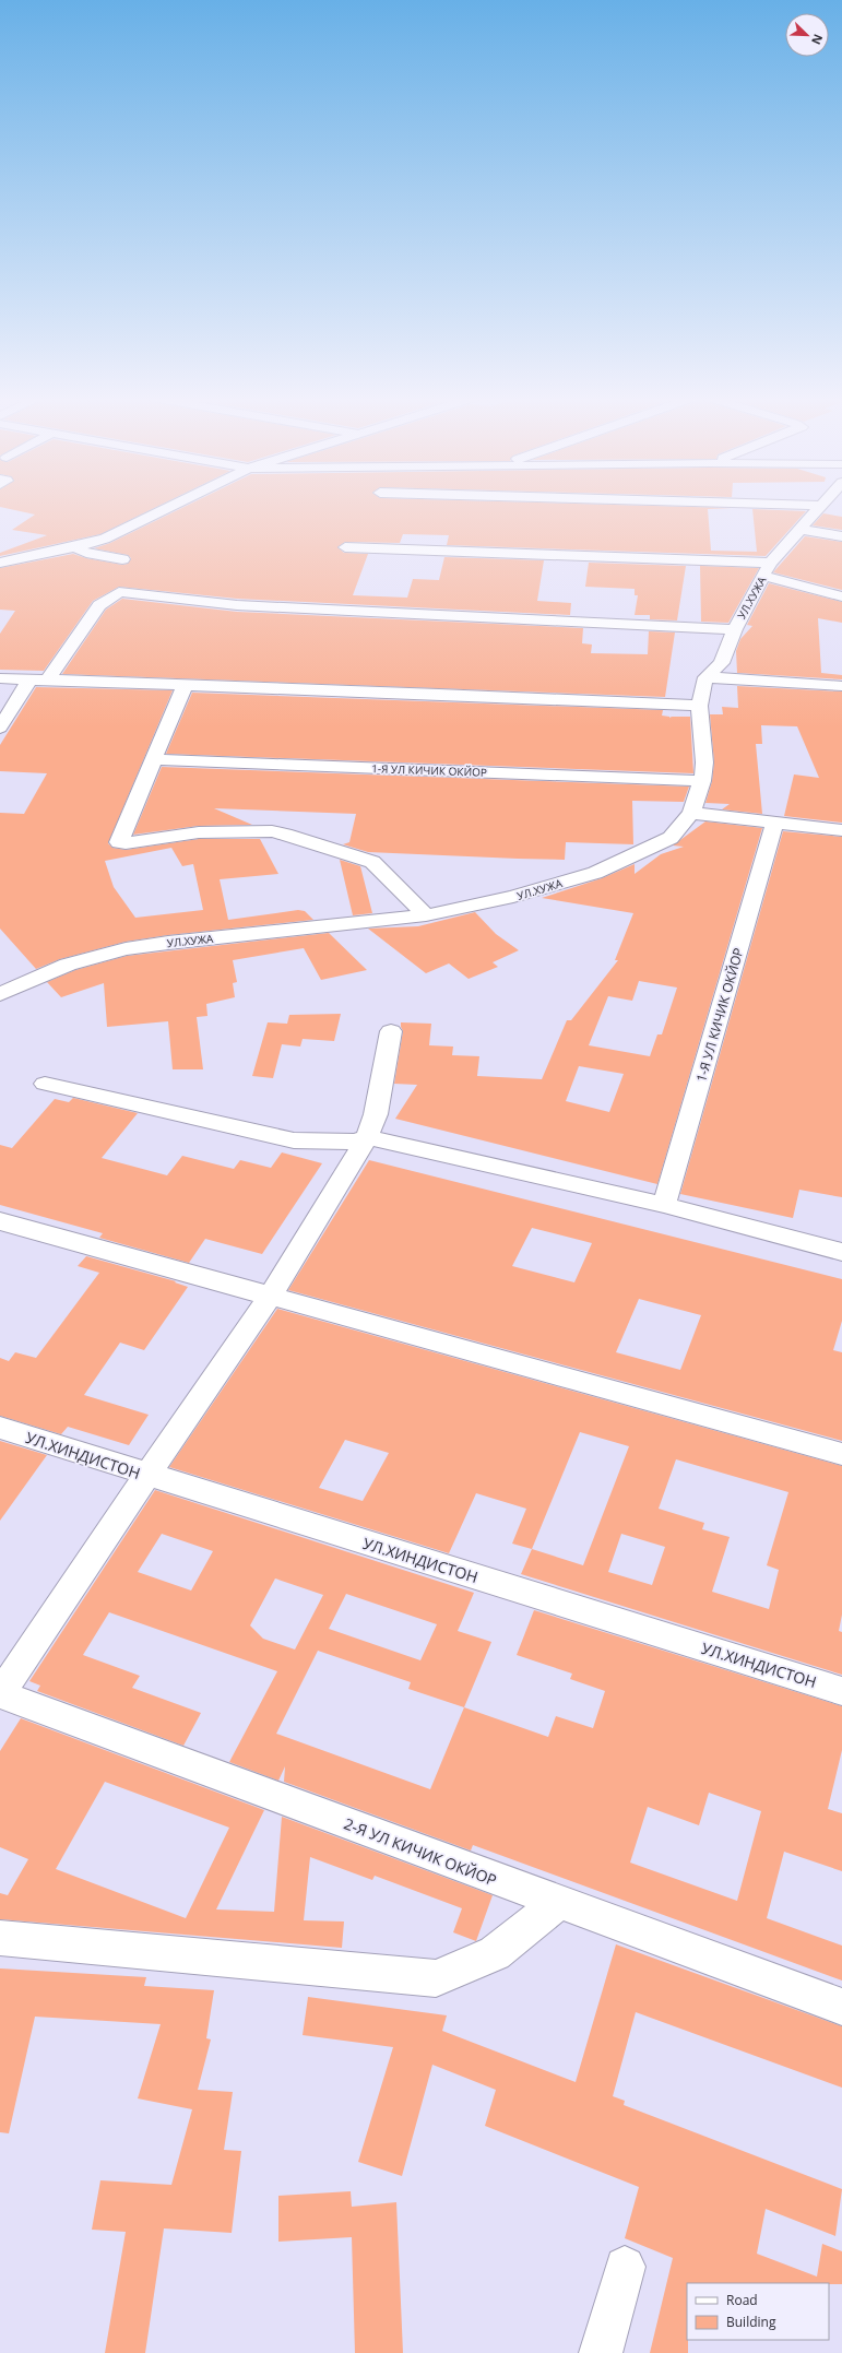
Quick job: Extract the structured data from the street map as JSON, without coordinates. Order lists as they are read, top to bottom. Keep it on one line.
{"streets":{"street":["УЛ.ХУЖА","1-Я УЛ КИЧИК ОКЙОР","УЛ.ХИНДИСТОН","2-Я УЛ КИЧИК ОКЙОР"]},"crossings":[["УЛ.ХУЖА","1-Я УЛ КИЧИК ОКЙОР"]],"legend":["Road","Building"],"north":"bottom right"}
